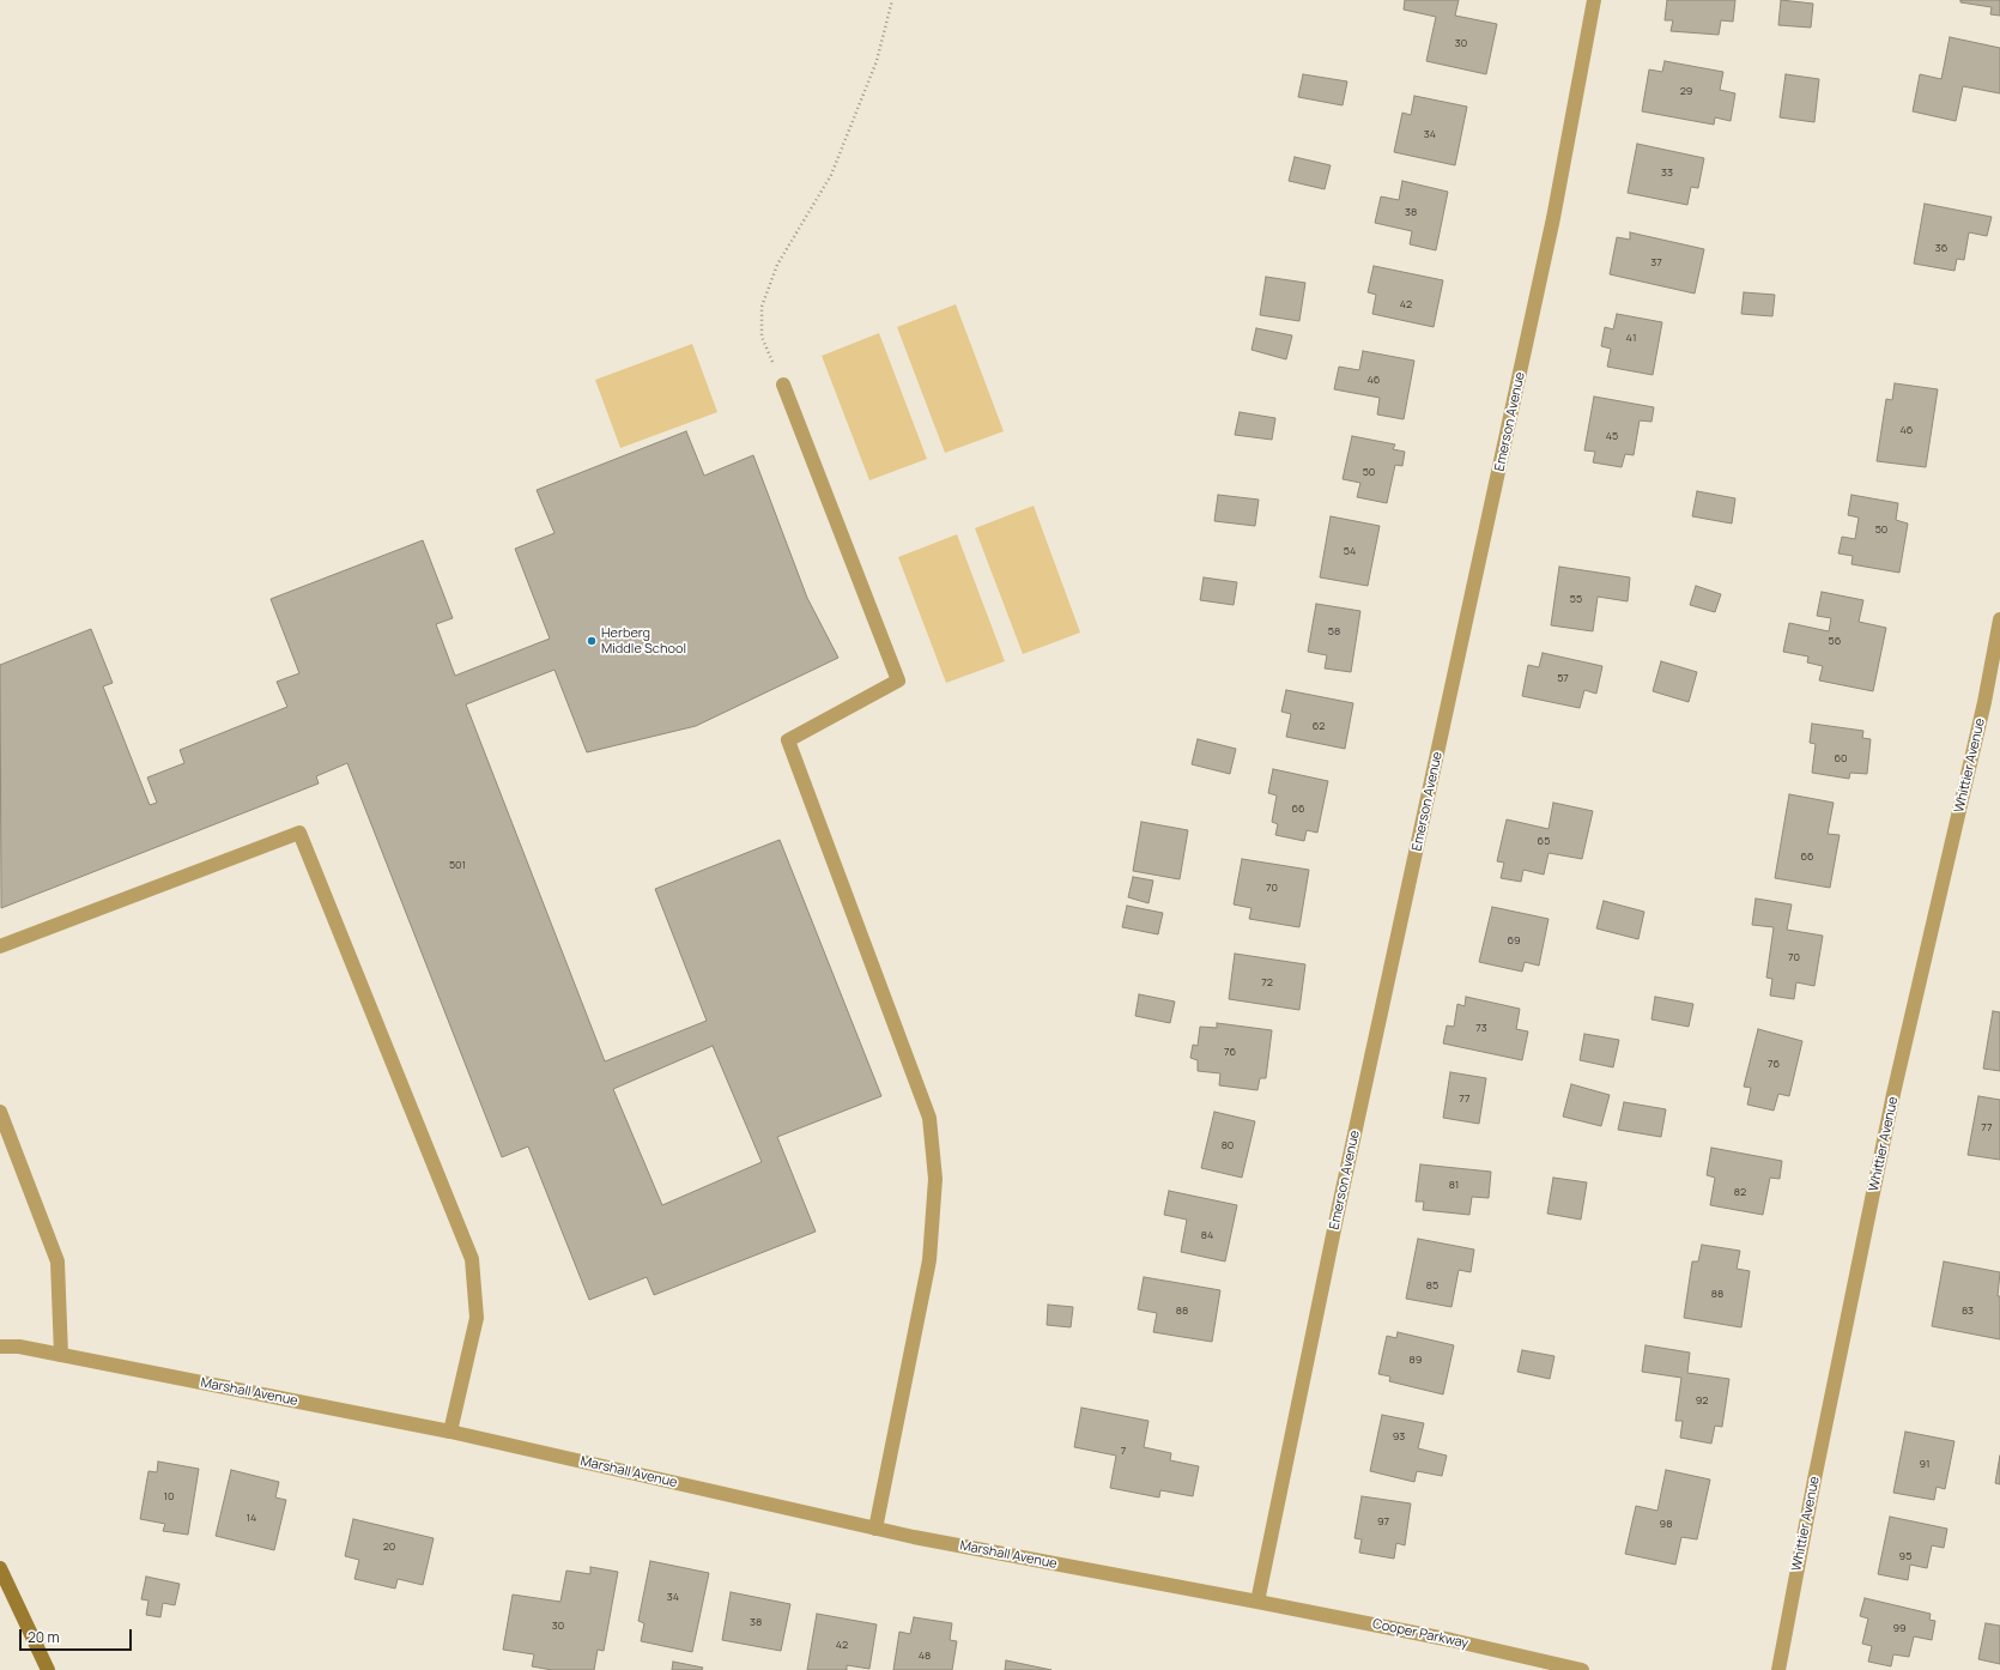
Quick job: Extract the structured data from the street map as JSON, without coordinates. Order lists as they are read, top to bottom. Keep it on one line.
{"streets":{"street":["Emerson Avenue","Whittier Avenue","Marshall Avenue","Cooper Parkway"]},"crossings":[["Emerson Avenue","Marshall Avenue"],["Emerson Avenue","Cooper Parkway"],["Marshall Avenue","Cooper Parkway"]],"places":["Herberg Middle School"],"house_numbers":["30","29","34","33","38","36","37","42","41","46","46","45","50","50","54","55","58","56","57","62","60","66","65","66","501","70","69","70","72","73","76","76","77","77","80","81","82","84","85","88","88","83","89","92","93","7","91","10","14","97","98","20","95","34","38","30","99","42","48"],"scale_bar":"20 m"}
